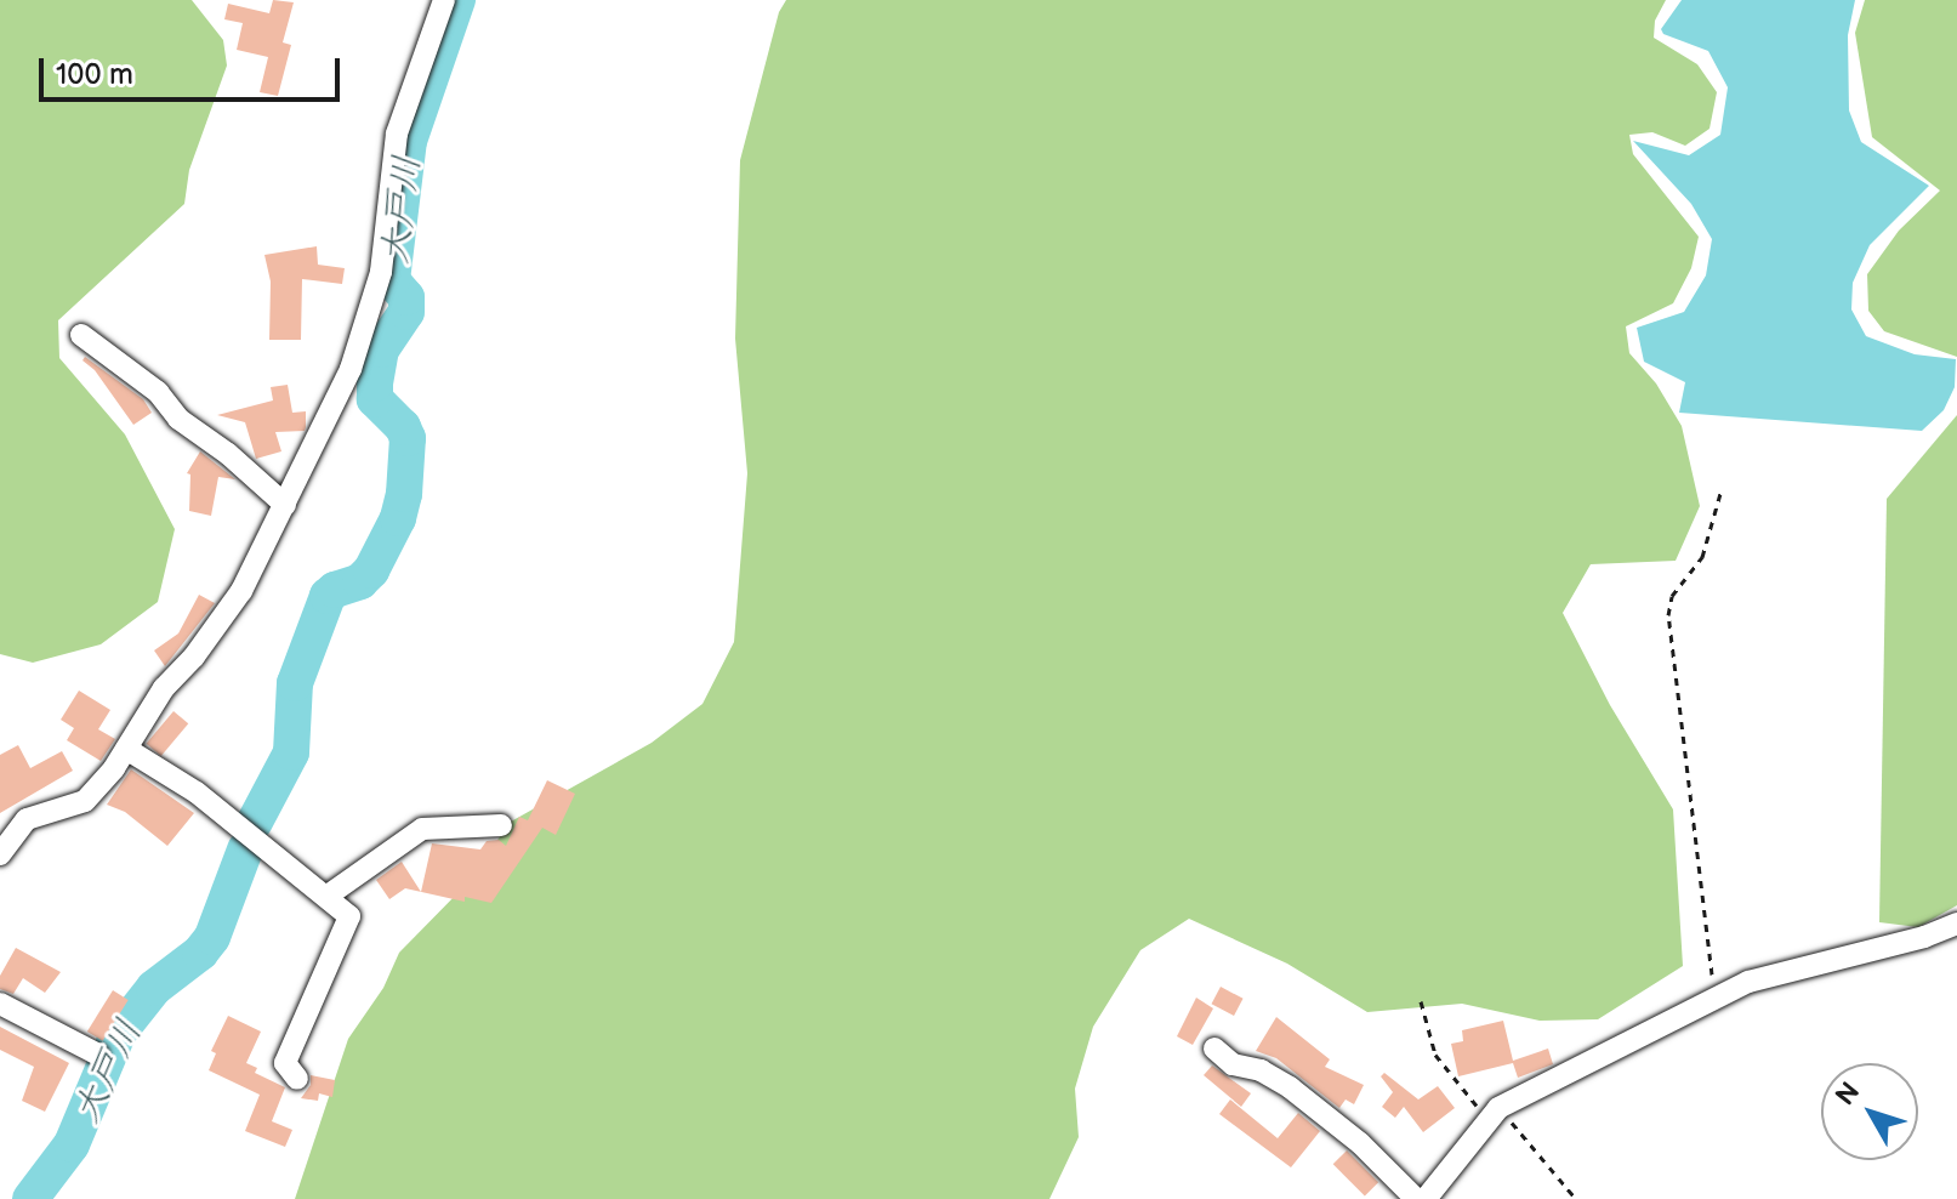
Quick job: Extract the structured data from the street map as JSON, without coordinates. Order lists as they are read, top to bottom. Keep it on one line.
{"water":["大戸川"],"scale_bar":"100 m","north":"top left"}
